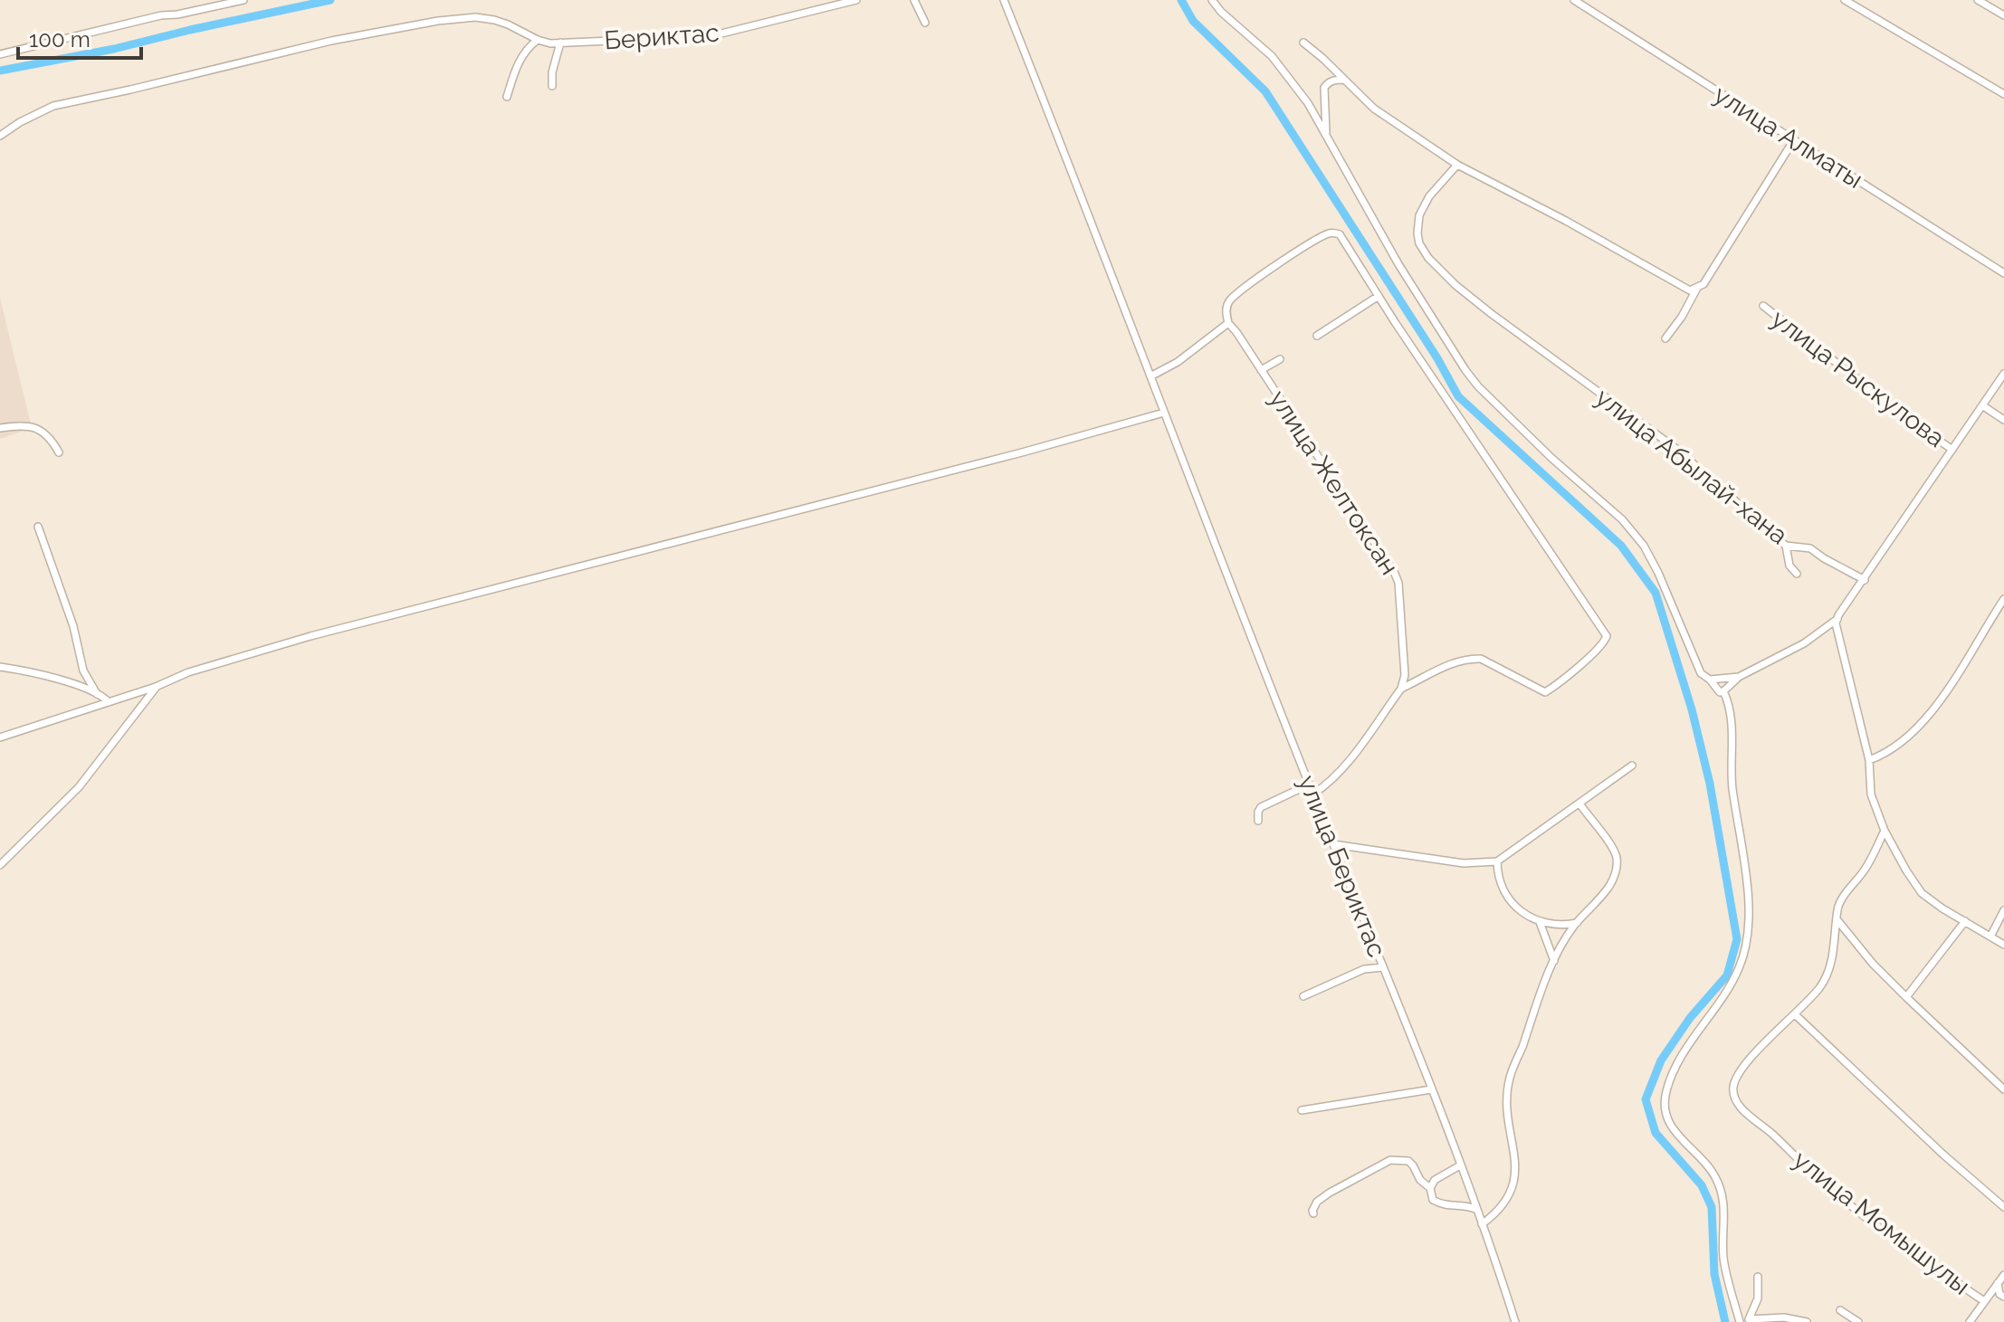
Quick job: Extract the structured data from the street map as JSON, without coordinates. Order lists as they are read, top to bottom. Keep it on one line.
{"streets":{"street":["Бериктас","улица Алматы","улица Рыскулова","улица Абылай-хана","улица Желтоксан","улица Бериктас","улица Момышулы"]},"scale_bar":"100 m"}
